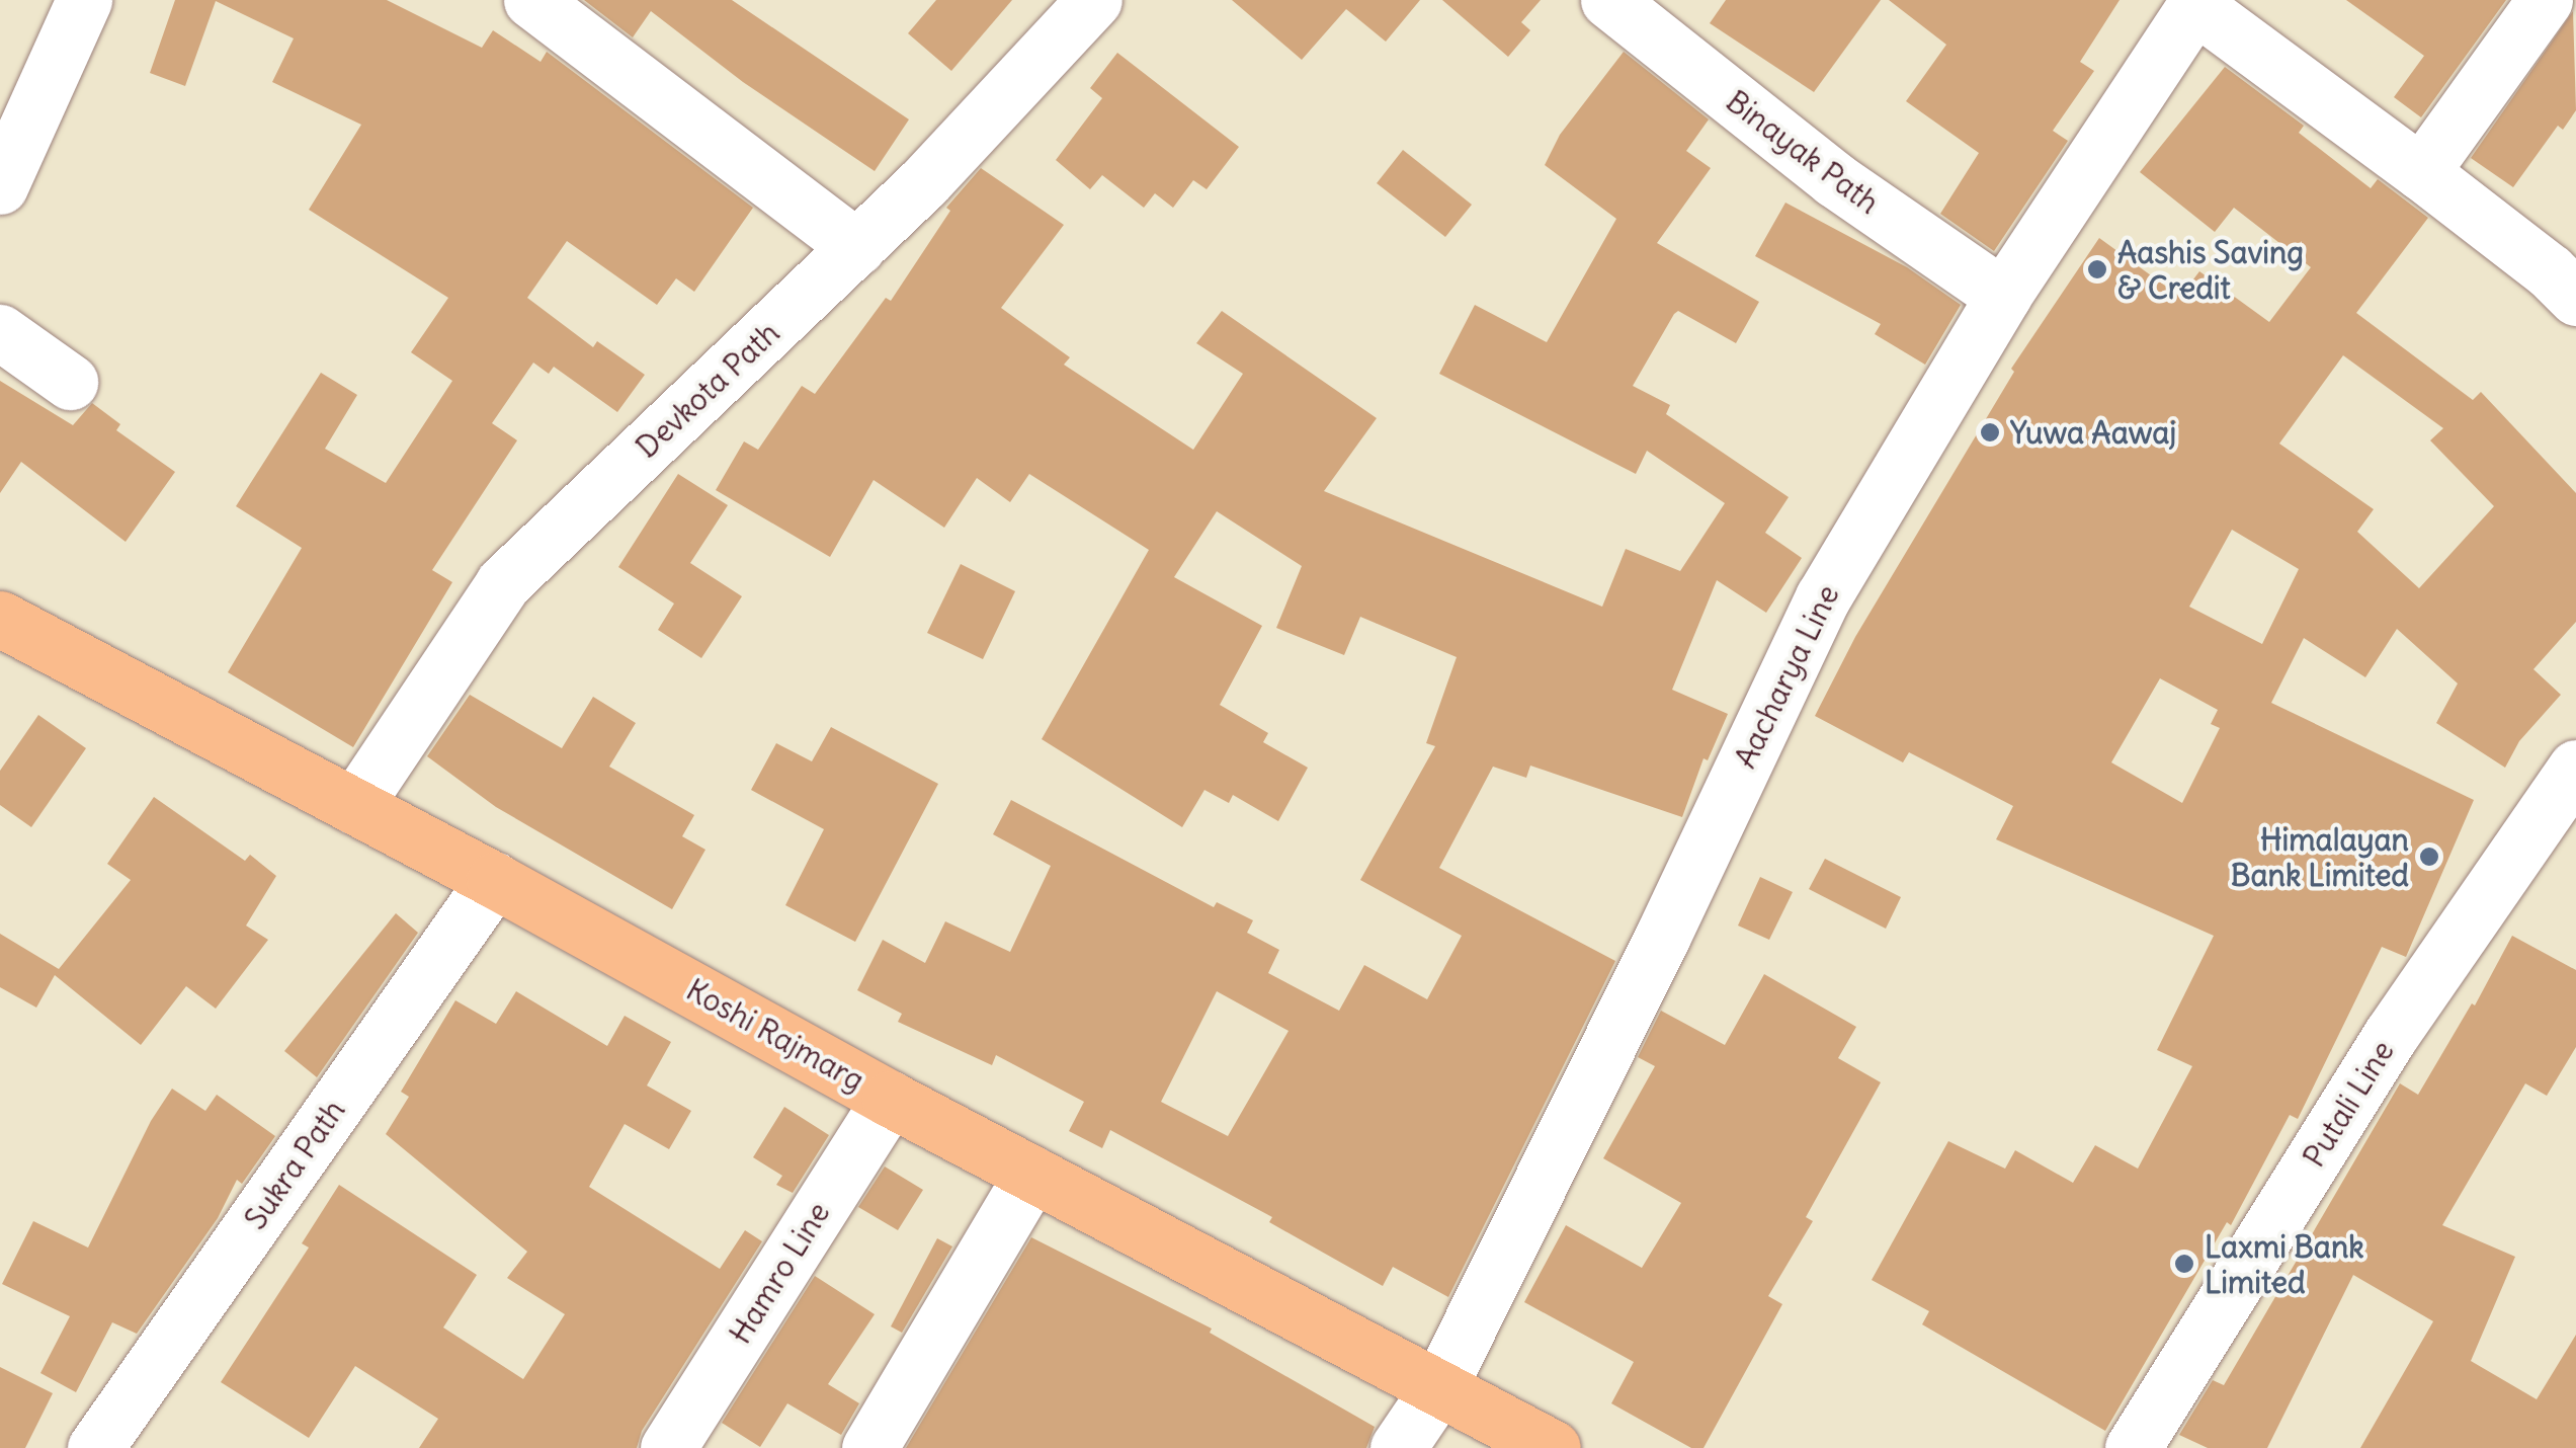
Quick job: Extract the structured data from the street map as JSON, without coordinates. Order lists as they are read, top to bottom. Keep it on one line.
{"streets":{"main road":["Koshi Rajmarg"],"street":["Binayak Path","Devkota Path","Aacharya Line","Putali Line","Sukra Path","Hamro Line"]},"crossings":[["Binayak Path","Aacharya Line"],["Devkota Path","Koshi Rajmarg"],["Aacharya Line","Koshi Rajmarg"],["Koshi Rajmarg","Sukra Path"],["Koshi Rajmarg","Hamro Line"]],"places":["Aashis Saving & Credit","Yuwa Aawaj","Himalayan Bank Limited","Laxmi Bank Limited"]}
